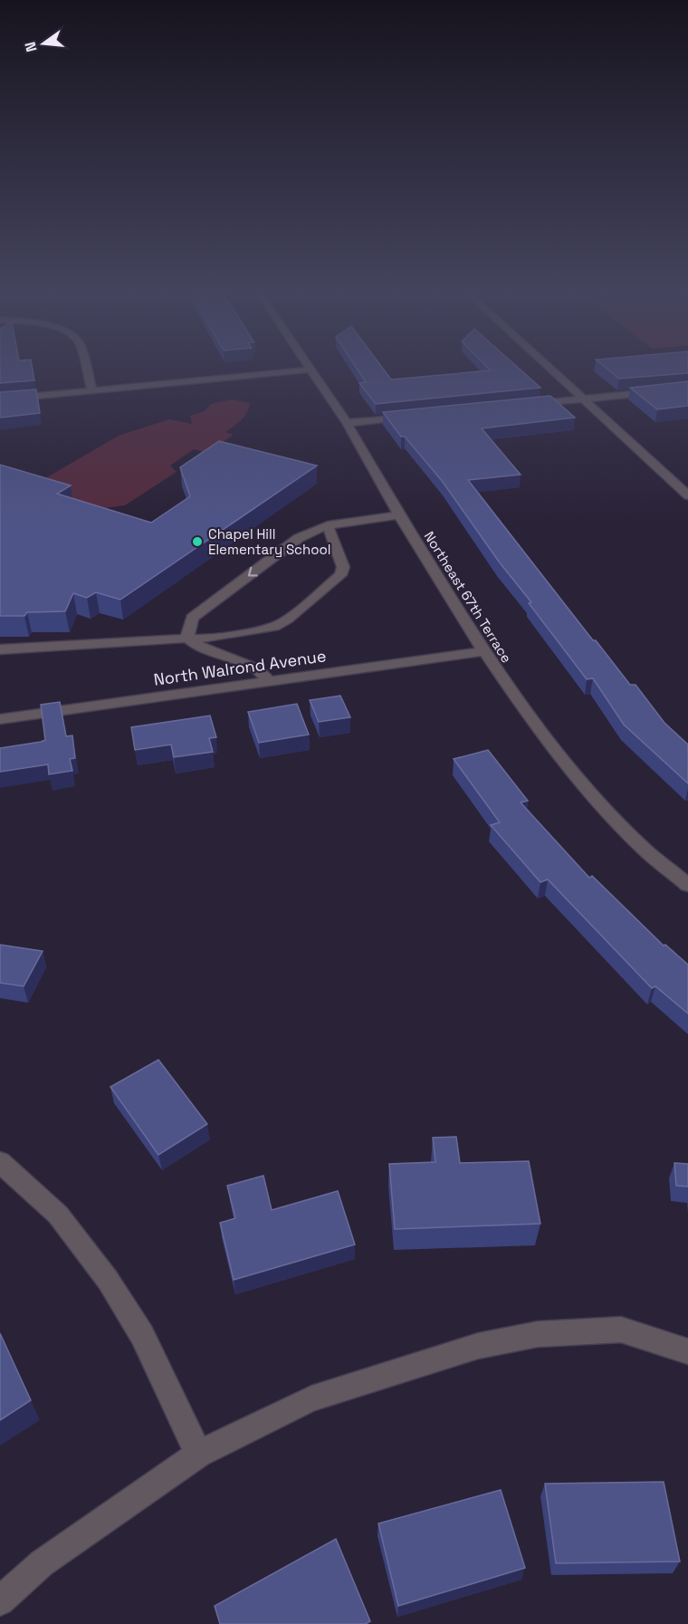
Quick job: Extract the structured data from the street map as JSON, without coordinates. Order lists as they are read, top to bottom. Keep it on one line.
{"streets":{"street":["Northeast 67th Terrace","North Walrond Avenue"]},"crossings":[["Northeast 67th Terrace","North Walrond Avenue"]],"places":["Chapel Hill Elementary School"],"north":"left"}
